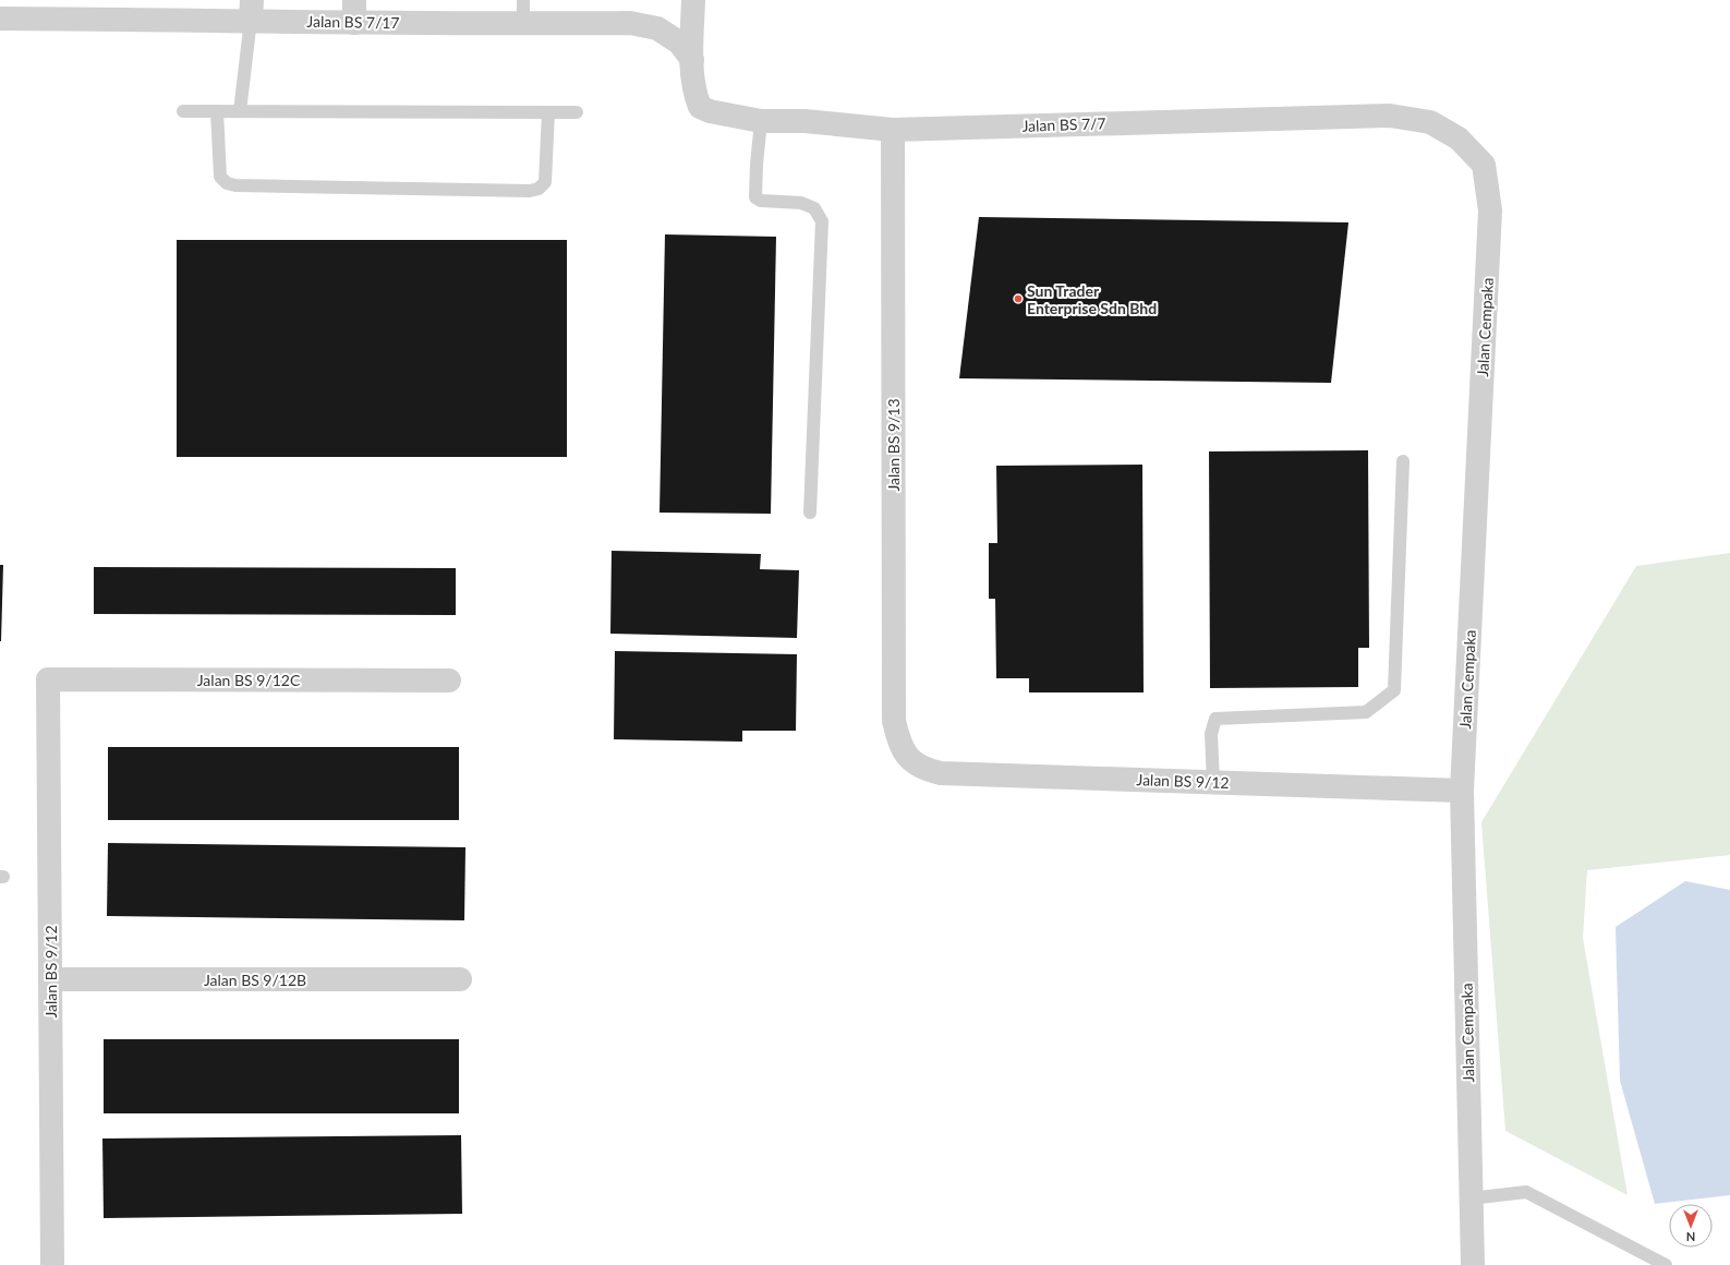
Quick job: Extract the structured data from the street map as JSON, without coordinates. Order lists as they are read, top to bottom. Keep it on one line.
{"streets":{"street":["Jalan BS 7/17","Jalan BS 7/7","Jalan Cempaka","Jalan BS 9/13","Jalan BS 9/12C","Jalan BS 9/12","Jalan BS 9/12B"]},"crossings":[["Jalan BS 7/17","Jalan BS 7/7"],["Jalan BS 7/7","Jalan Cempaka"],["Jalan BS 7/7","Jalan BS 9/13"],["Jalan Cempaka","Jalan BS 9/12"],["Jalan BS 9/13","Jalan BS 9/12"],["Jalan BS 9/12C","Jalan BS 9/12"],["Jalan BS 9/12","Jalan BS 9/12B"]],"places":["Sun Trader Enterprise Sdn Bhd"],"north":"bottom"}
